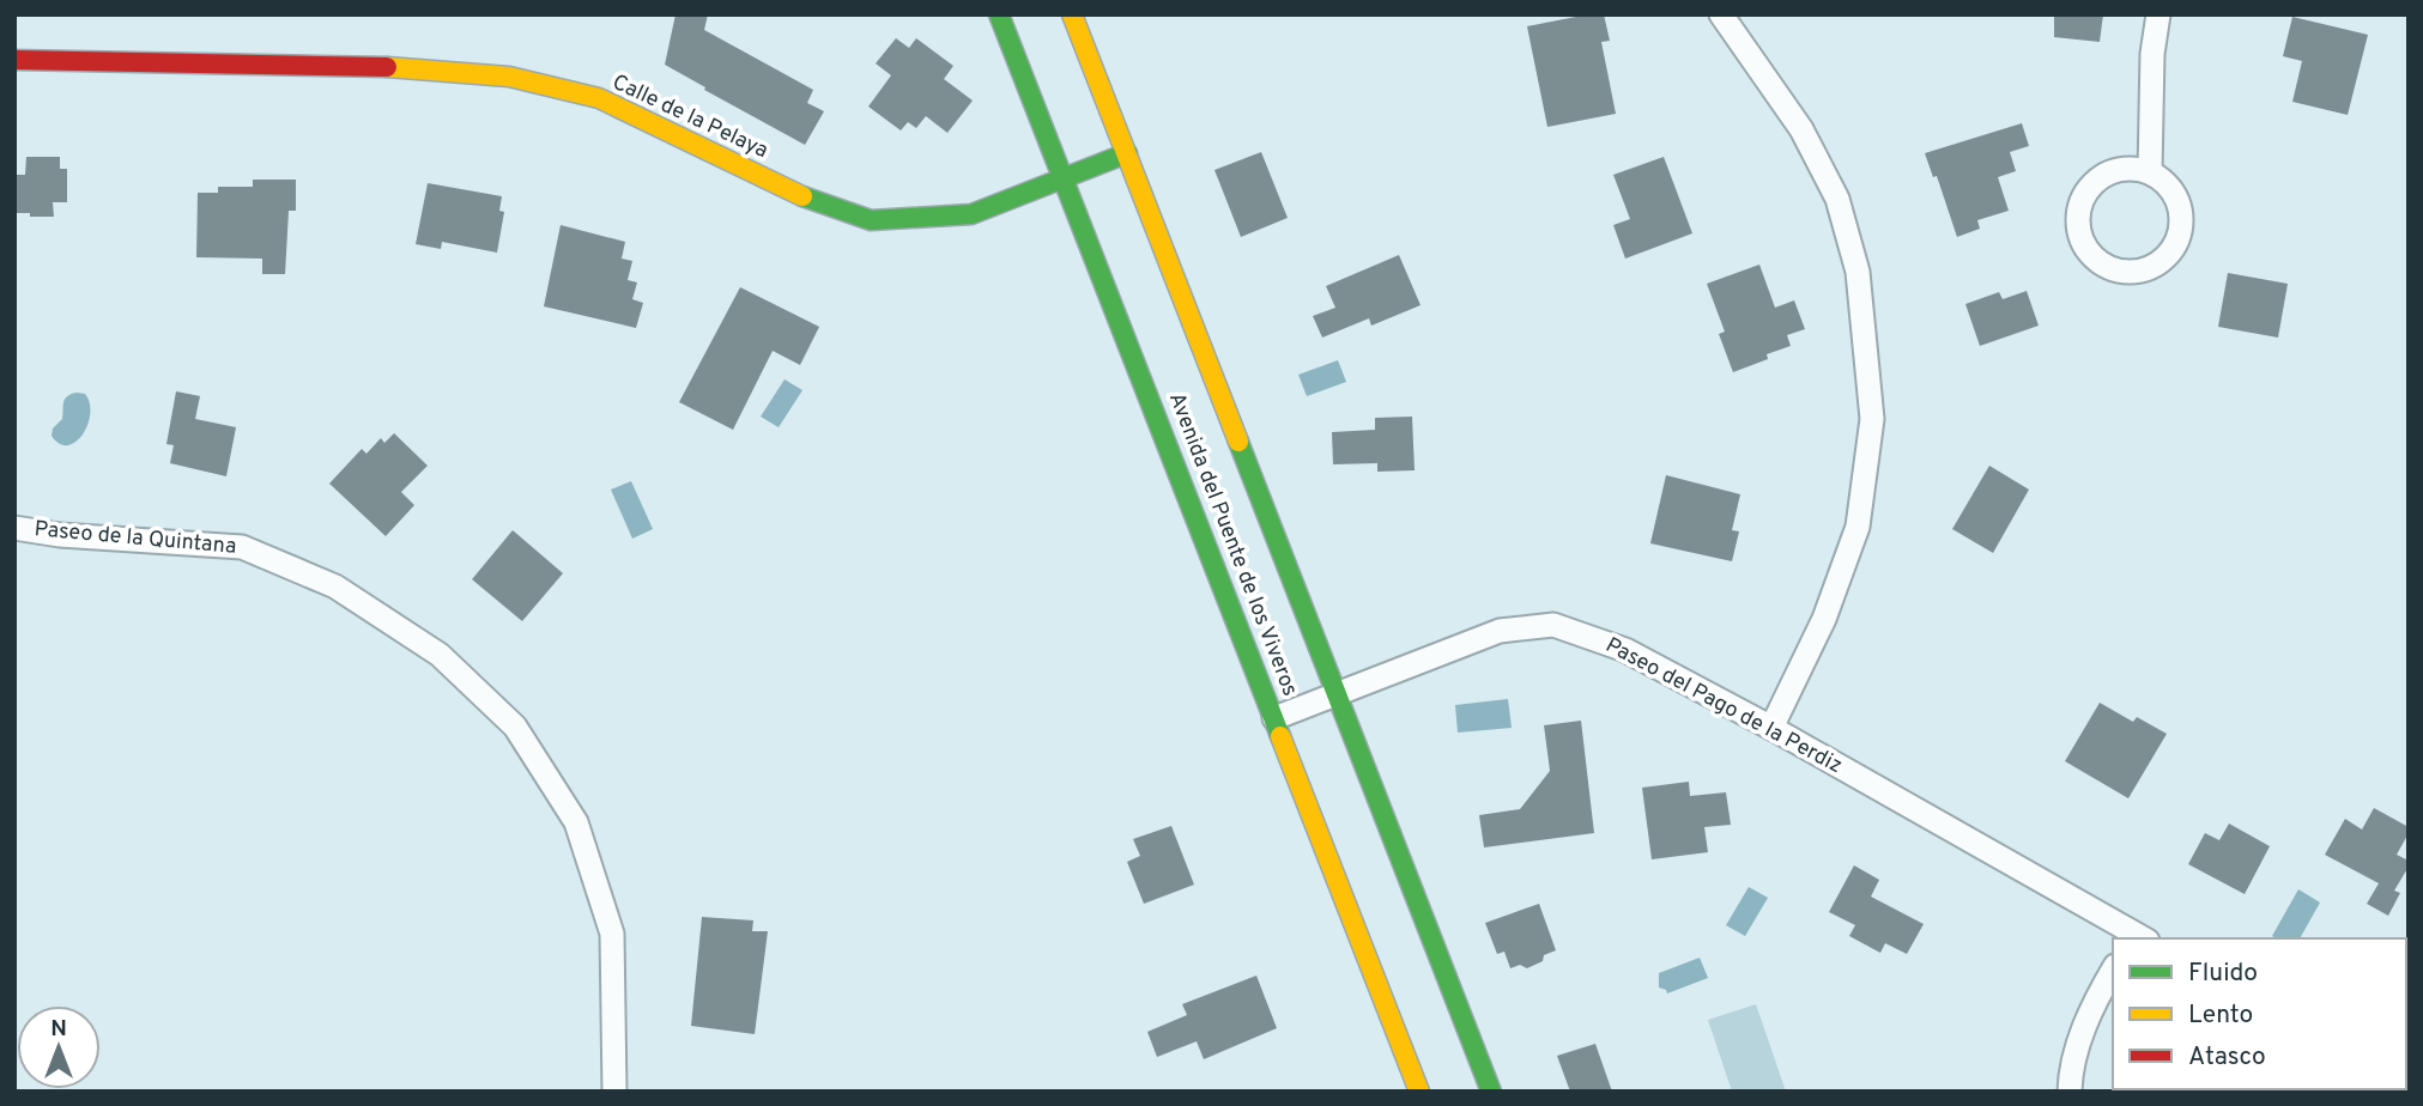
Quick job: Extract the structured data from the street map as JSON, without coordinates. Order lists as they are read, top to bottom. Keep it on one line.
{"streets":{"street":["Calle de la Pelaya","Paseo de la Quintana","Avenida del Puente de los Viveros","Paseo del Pago de la Perdiz"]},"crossings":[["Calle de la Pelaya","Avenida del Puente de los Viveros"],["Avenida del Puente de los Viveros","Paseo del Pago de la Perdiz"]],"legend":["Fluido","Lento","Atasco"],"north":"top"}
